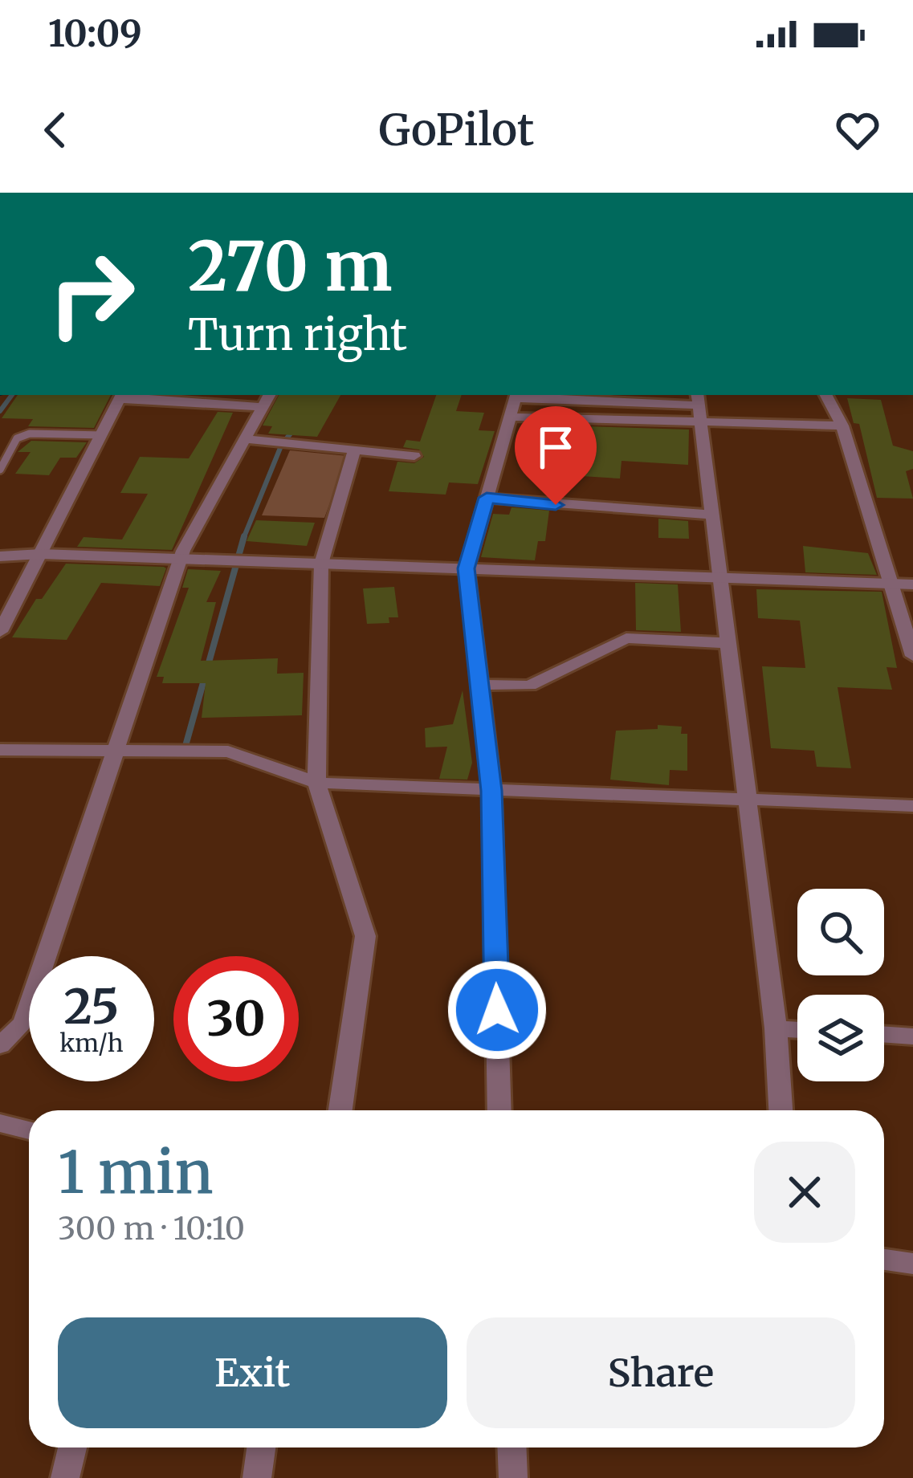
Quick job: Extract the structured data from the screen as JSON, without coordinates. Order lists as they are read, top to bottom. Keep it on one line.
{"page":{"status":"10:09","header":"GoPilot","turn":["270 m","Turn right"],"speed":"25 km/h","limit":"30","heading":["1 min","300 m · 10:10"],"buttons":["Exit","Share"]}}
